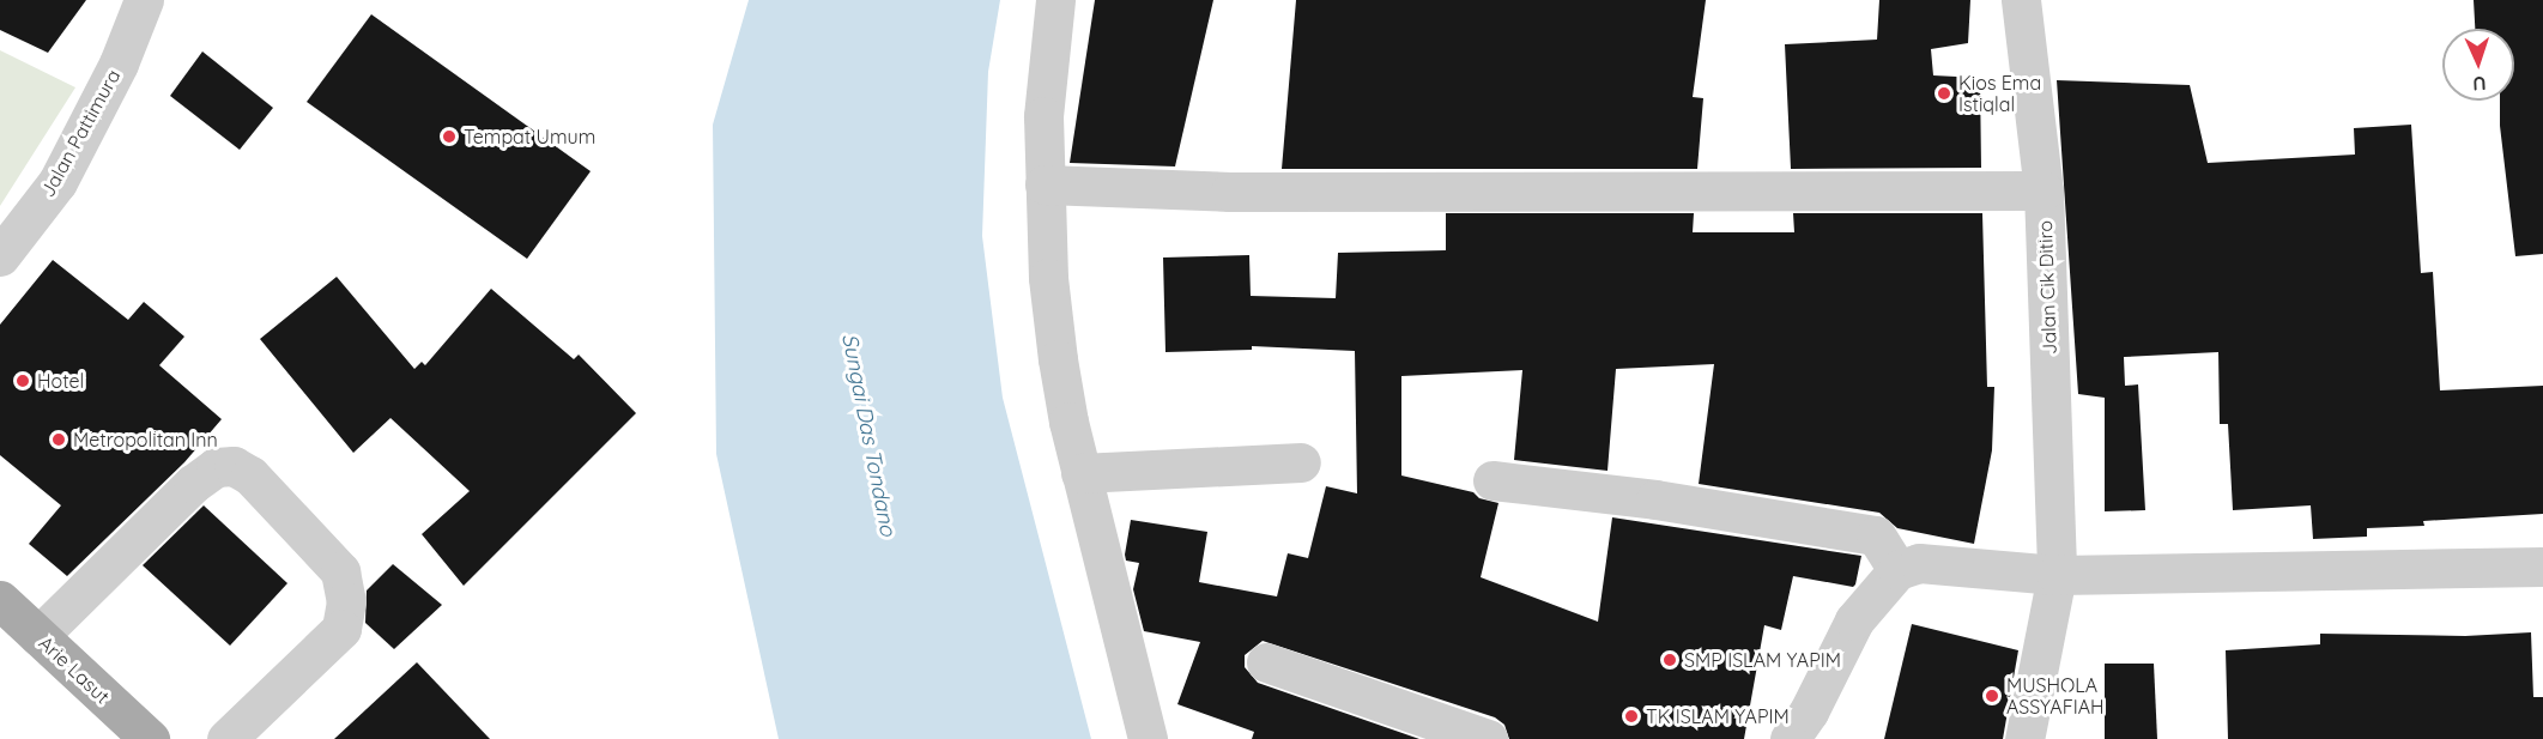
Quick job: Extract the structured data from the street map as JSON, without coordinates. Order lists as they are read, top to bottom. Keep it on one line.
{"streets":{"main road":["Arie Lasut"],"street":["Jalan Pattimura","Jalan Cik Ditiro"]},"water":["Sungai Das Tondano"],"places":["Kios Ema Istiqlal","Tempat Umum","Hotel","Metropolitan Inn","SMP ISLAM YAPIM","MUSHOLA ASSYAFIAH","TK ISLAM YAPIM"],"north":"bottom"}
